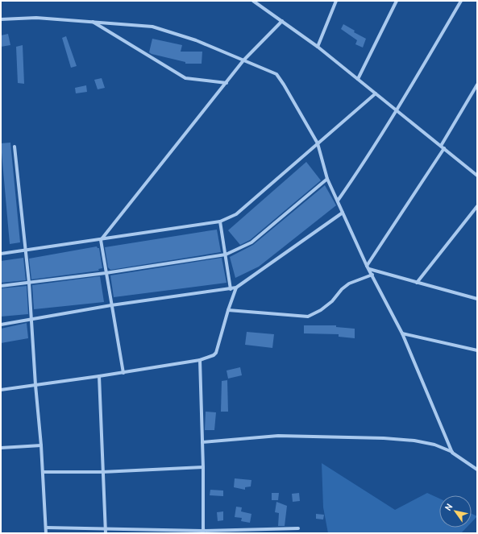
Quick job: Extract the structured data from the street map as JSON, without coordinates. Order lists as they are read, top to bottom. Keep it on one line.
{"north":"top left"}
